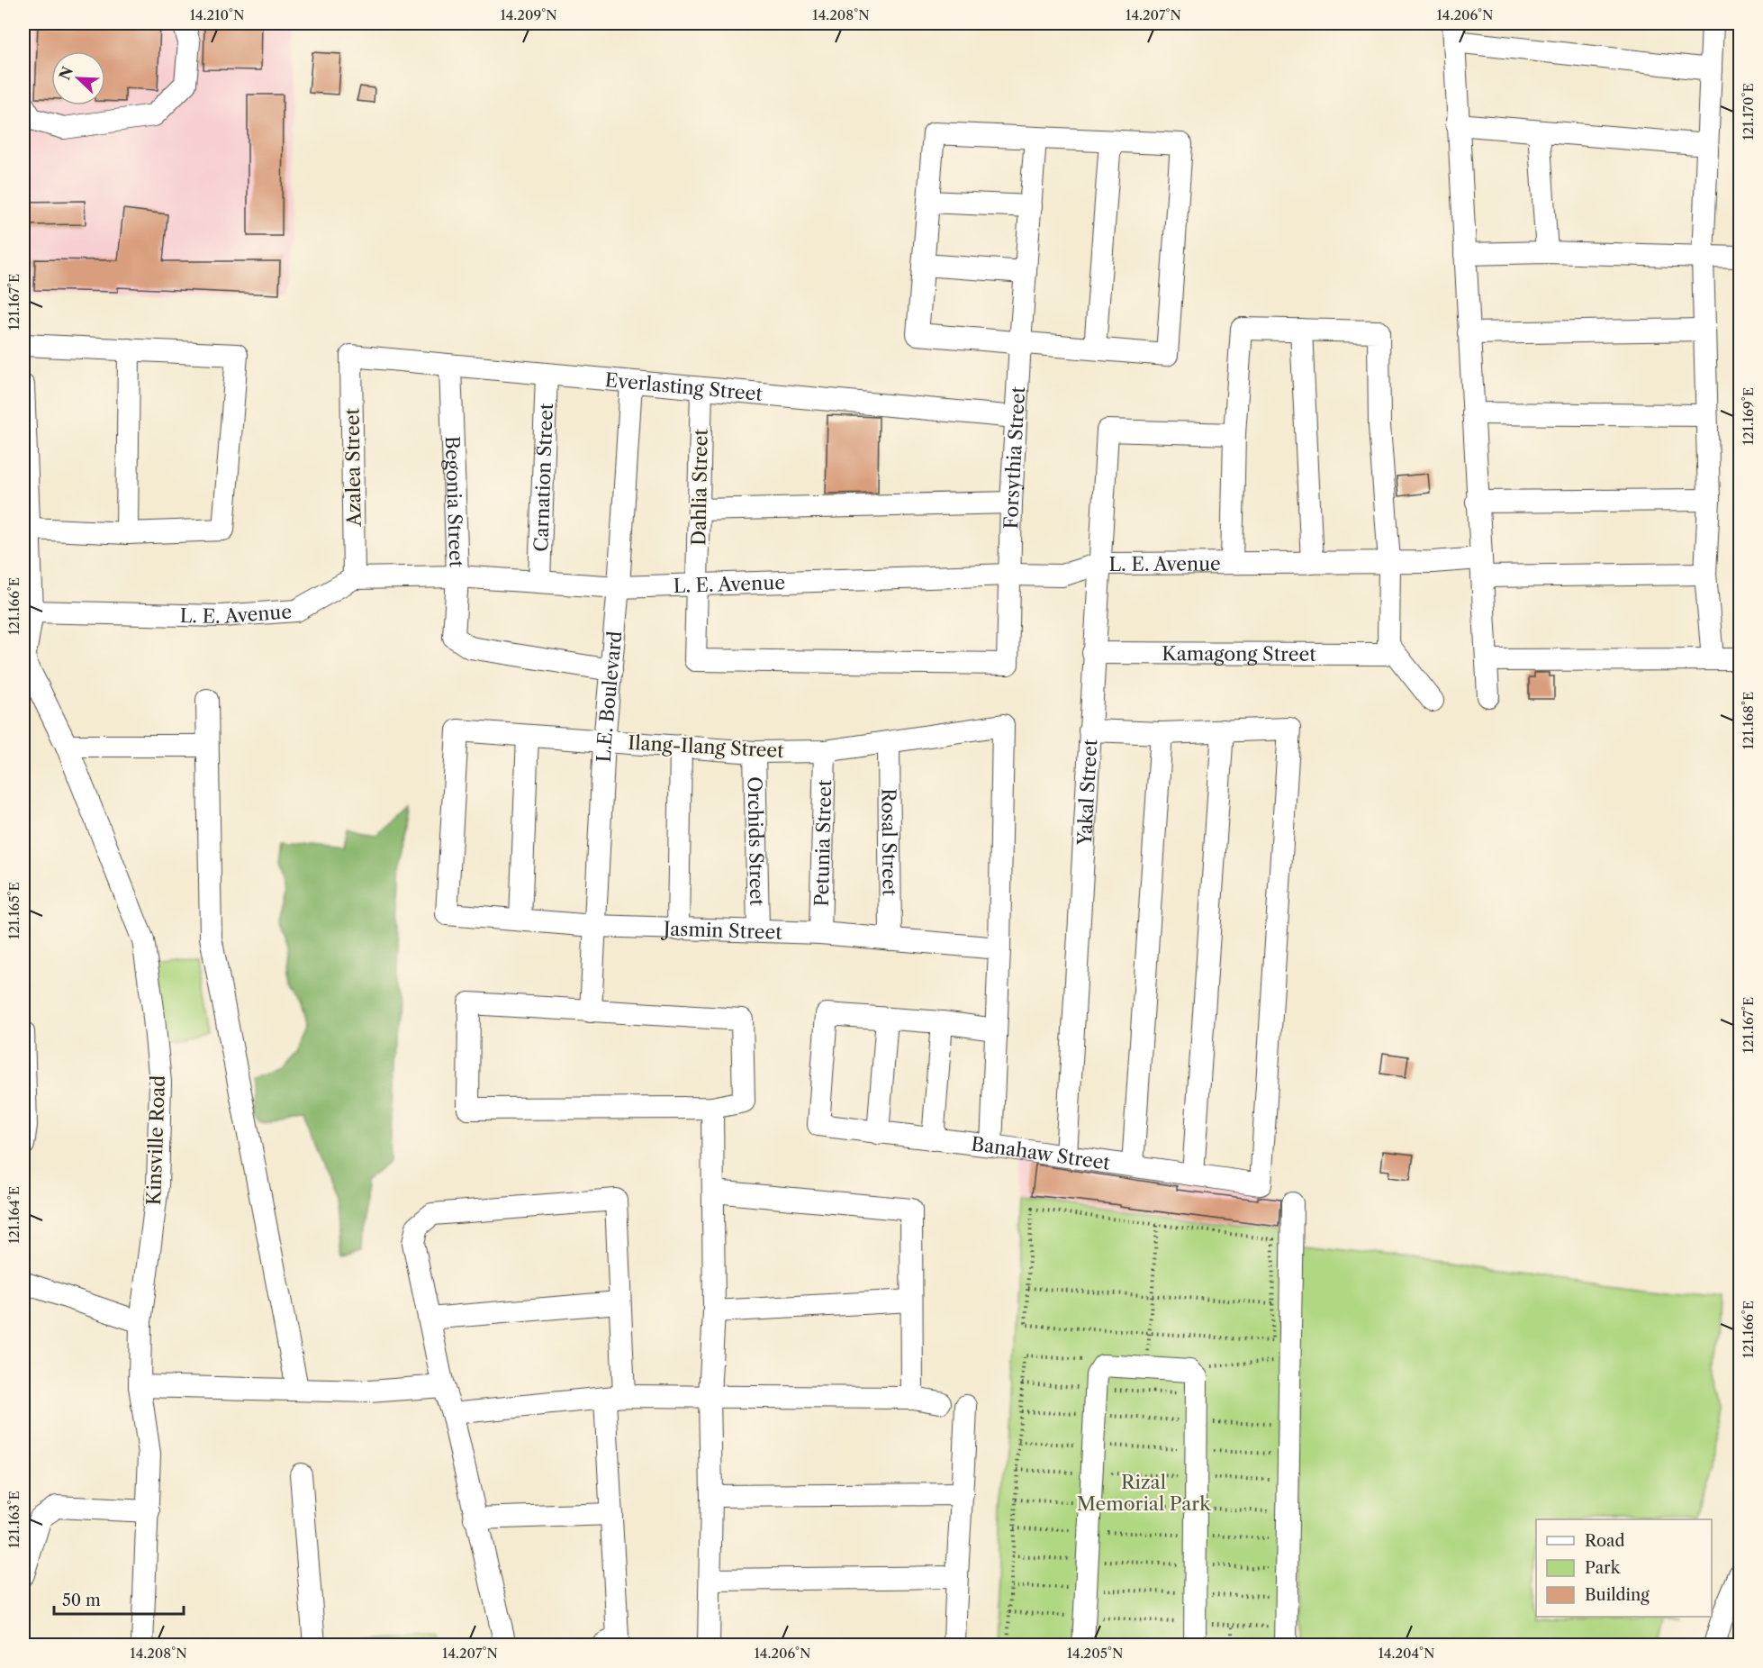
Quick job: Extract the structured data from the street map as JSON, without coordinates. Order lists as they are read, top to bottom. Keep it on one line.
{"streets":{"street":["Everlasting Street","Forsythia Street","Azalea Street","Carnation Street","Dahlia Street","Begonia Street","L. E. Avenue","Kamagong Street","L.E. Boulevard","Ilang-Ilang Street","Yakal Street","Orchids Street","Rosal Street","Petunia Street","Jasmin Street","Kinsville Road","Banahaw Street"]},"crossings":[["Everlasting Street","Forsythia Street"],["Everlasting Street","Azalea Street"],["Everlasting Street","Carnation Street"],["Everlasting Street","Dahlia Street"],["Everlasting Street","Begonia Street"],["Everlasting Street","L.E. Boulevard"],["Forsythia Street","Dahlia Street"],["Forsythia Street","L. E. Avenue"],["Azalea Street","L. E. Avenue"],["Carnation Street","L. E. Avenue"],["Dahlia Street","L. E. Avenue"],["Begonia Street","L. E. Avenue"],["Begonia Street","L.E. Boulevard"],["L. E. Avenue","L.E. Boulevard"],["L. E. Avenue","Yakal Street"],["Kamagong Street","Yakal Street"],["L.E. Boulevard","Ilang-Ilang Street"],["L.E. Boulevard","Jasmin Street"],["Ilang-Ilang Street","Orchids Street"],["Ilang-Ilang Street","Rosal Street"],["Ilang-Ilang Street","Petunia Street"],["Ilang-Ilang Street","Jasmin Street"],["Yakal Street","Banahaw Street"],["Orchids Street","Jasmin Street"],["Rosal Street","Jasmin Street"],["Petunia Street","Jasmin Street"]],"parks":["Rizal Memorial Park"],"legend":["Road","Park","Building"],"scale_bar":"50 m","north":"top left","coordinates":["14.210°N","14.209°N","14.208°N","14.207°N","14.206°N","121.170°E","121.167°E","121.169°E","121.166°E","121.168°E","121.165°E","121.164°E","121.163°E","14.205°N","14.204°N"]}
